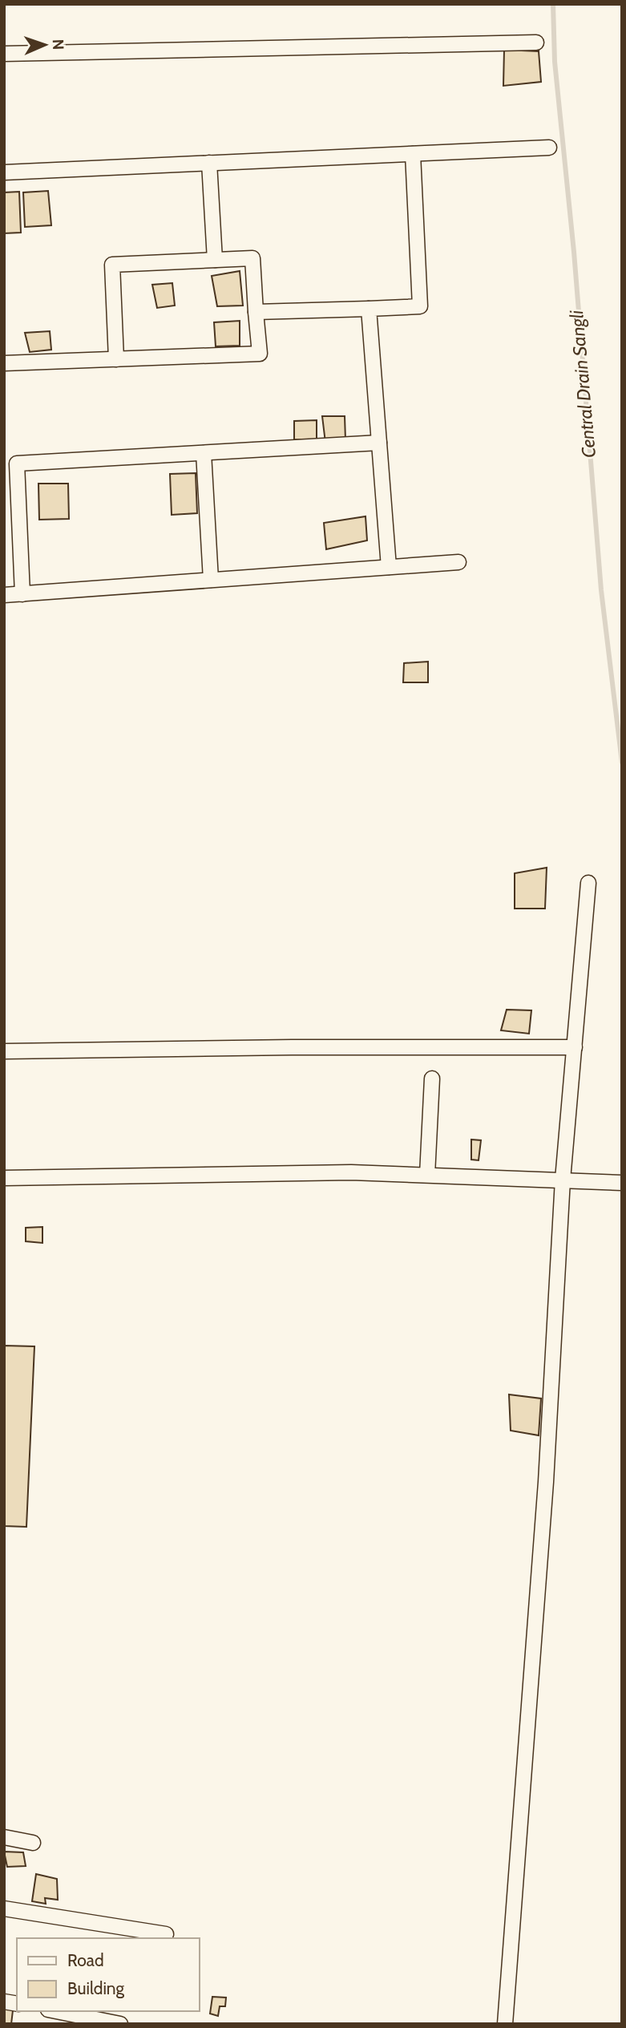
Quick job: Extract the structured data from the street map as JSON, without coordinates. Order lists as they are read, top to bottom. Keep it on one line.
{"water":["Central Drain Sangli"],"legend":["Road","Building"],"north":"right"}
